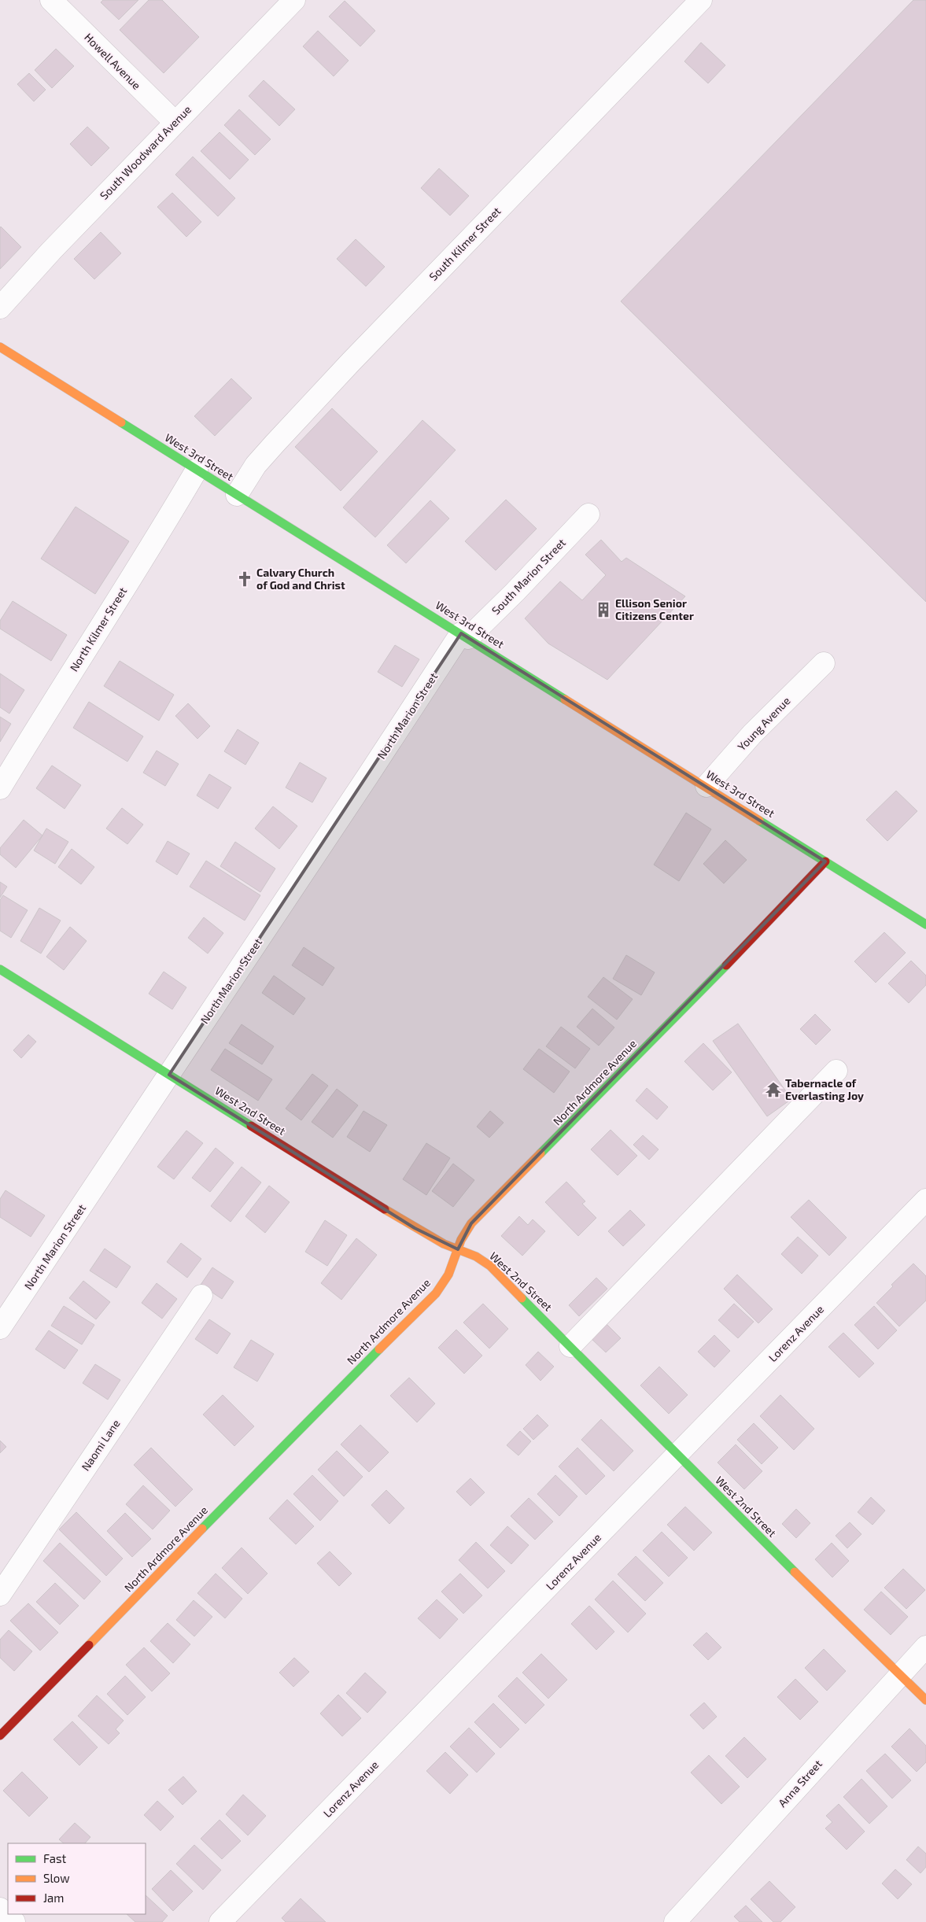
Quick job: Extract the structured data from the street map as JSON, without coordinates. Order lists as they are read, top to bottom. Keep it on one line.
{"streets":{"street":["Howell Avenue","South Woodward Avenue","South Kilmer Street","West 3rd Street","South Marion Street","North Kilmer Street","North Marion Street","Young Avenue","North Ardmore Avenue","West 2nd Street","Lorenz Avenue","Naomi Lane","Anna Street"]},"crossings":[["Howell Avenue","South Woodward Avenue"],["South Kilmer Street","West 3rd Street"],["West 3rd Street","South Marion Street"],["West 3rd Street","North Kilmer Street"],["West 3rd Street","North Marion Street"],["West 3rd Street","Young Avenue"],["West 3rd Street","North Ardmore Avenue"],["South Marion Street","North Marion Street"],["North Marion Street","West 2nd Street"],["North Ardmore Avenue","West 2nd Street"],["West 2nd Street","Lorenz Avenue"],["West 2nd Street","Anna Street"]],"places":{"church":["Calvary Church of God and Christ"],"building":["Ellison Senior Citizens Center"],"temple":["Tabernacle of Everlasting Joy"]},"legend":["Fast","Slow","Jam"]}
